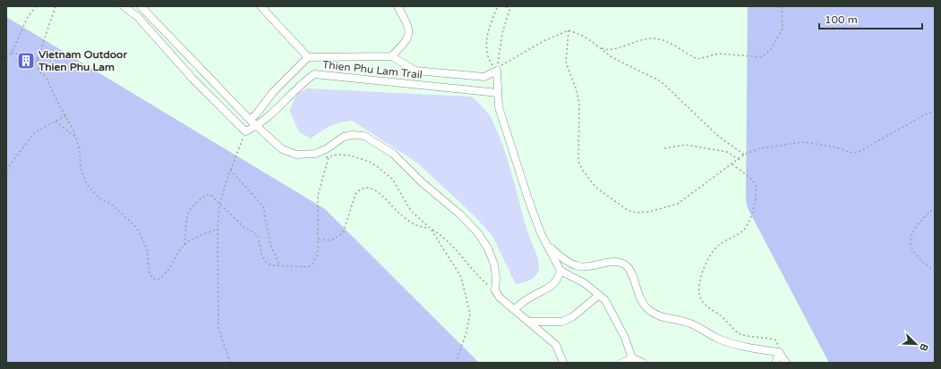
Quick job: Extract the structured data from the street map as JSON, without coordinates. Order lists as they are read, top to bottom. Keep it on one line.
{"streets":{"street":["Thien Phu Lam Trail"]},"places":{"building":["Vietnam Outdoor Thien Phu Lam"]},"scale_bar":"100 m","north":"bottom right"}
